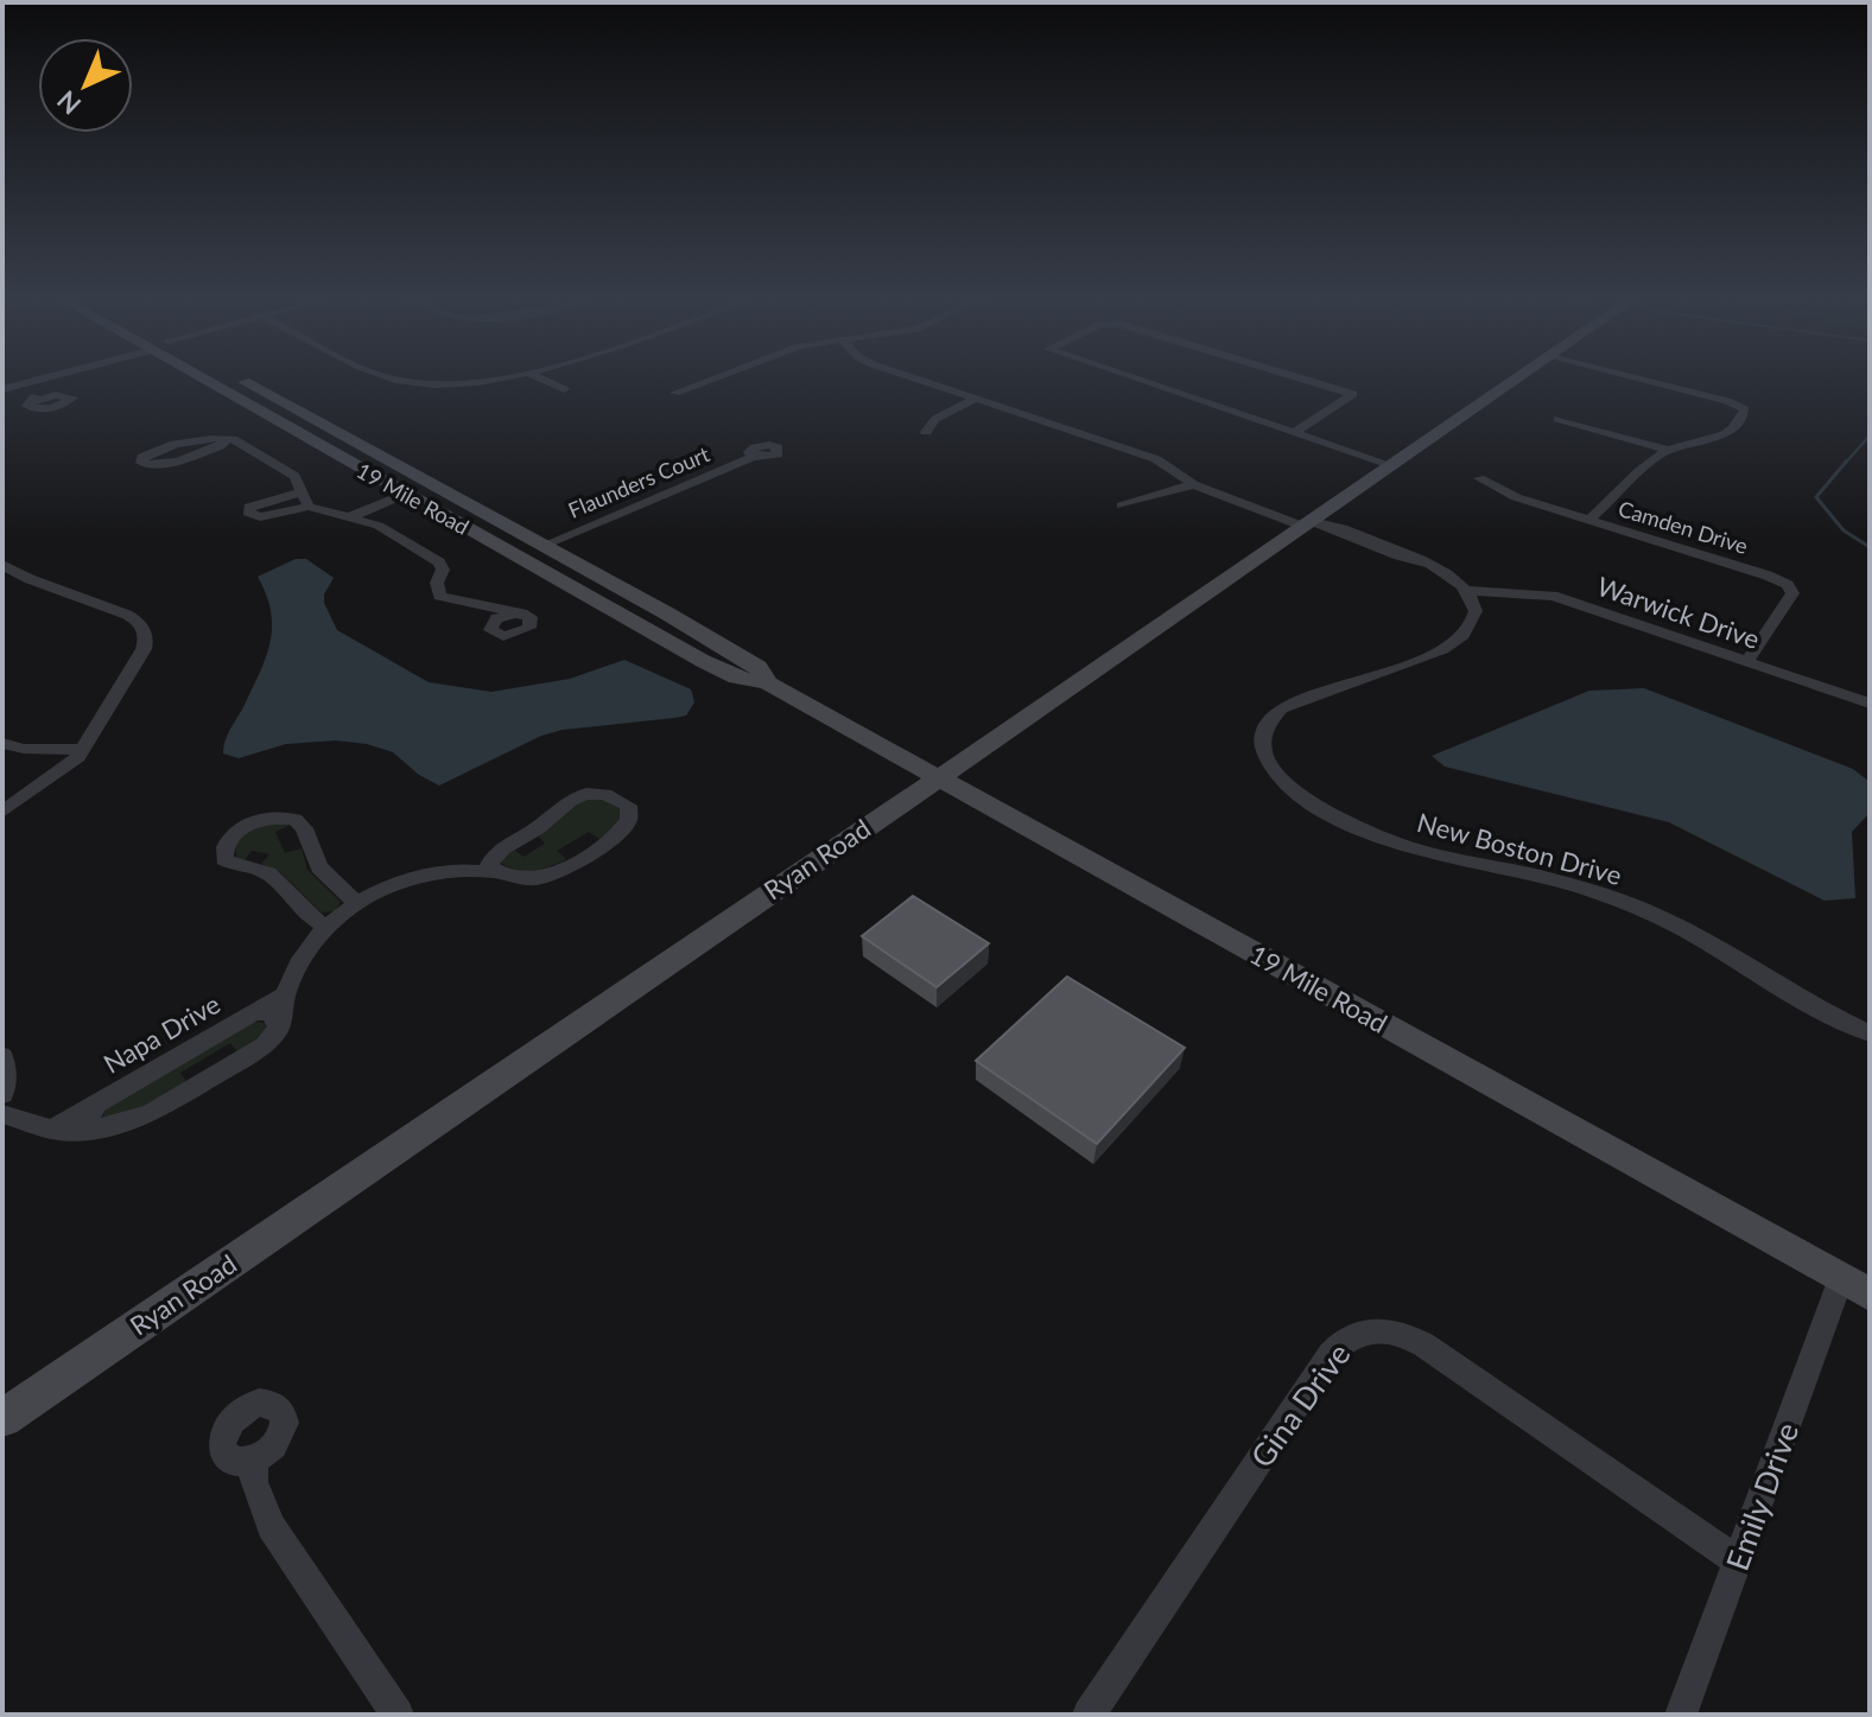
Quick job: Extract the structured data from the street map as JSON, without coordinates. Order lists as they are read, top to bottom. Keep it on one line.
{"streets":{"main road":["19 Mile Road","Ryan Road"],"street":["Flaunders Court","Camden Drive","Warwick Drive","New Boston Drive","Napa Drive","Gina Drive","Emily Drive"]},"crossings":[["Flaunders Court","19 Mile Road"],["19 Mile Road","Ryan Road"],["19 Mile Road","Emily Drive"],["Camden Drive","Warwick Drive"],["Warwick Drive","New Boston Drive"],["Gina Drive","Emily Drive"]],"north":"bottom left"}
